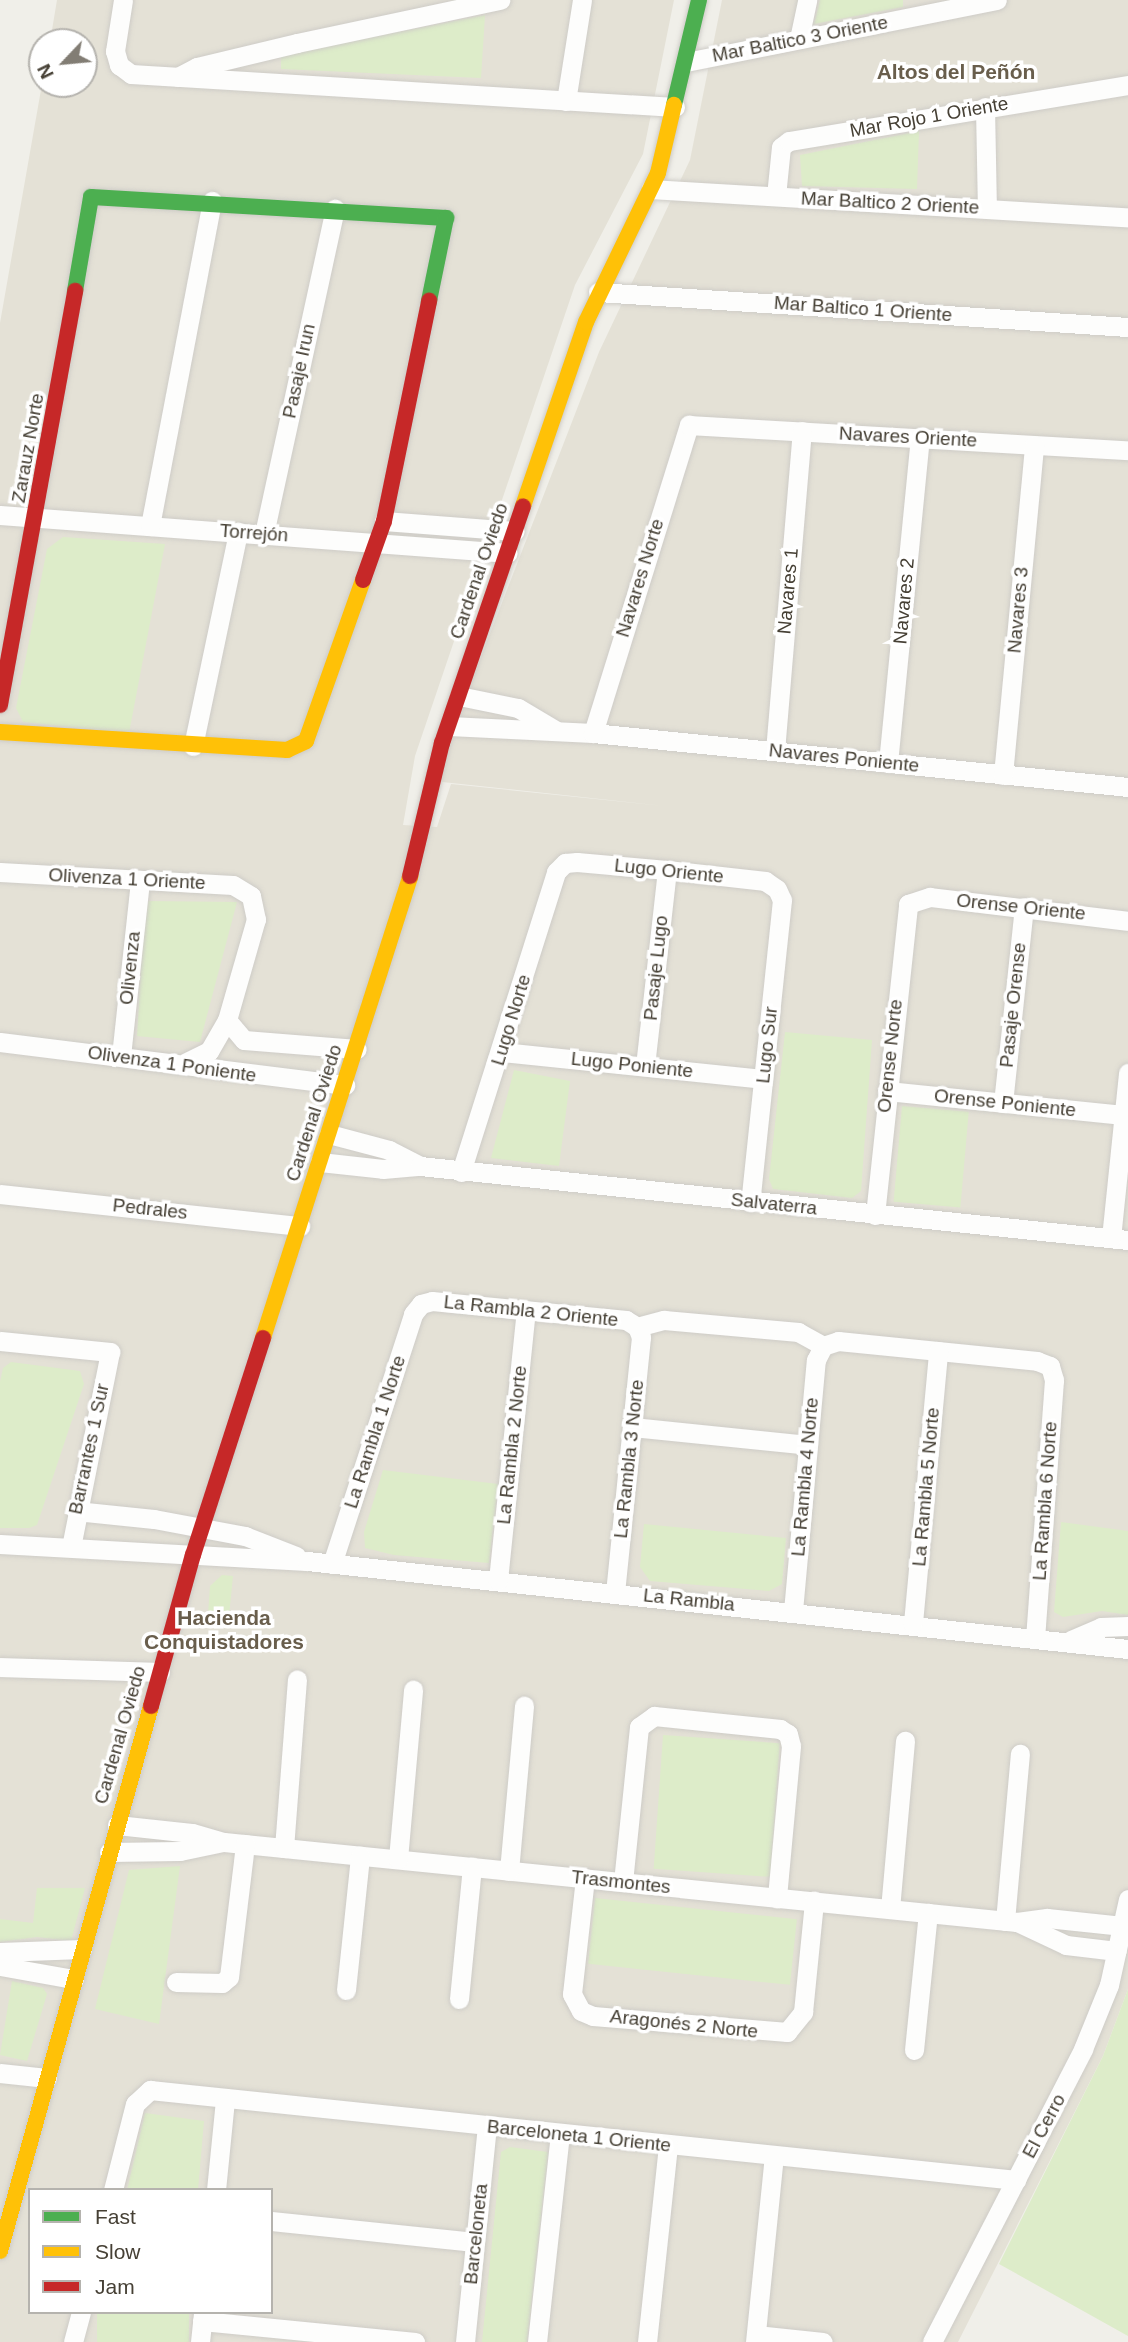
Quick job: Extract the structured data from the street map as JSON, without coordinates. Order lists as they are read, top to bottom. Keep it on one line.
{"streets":{"street":["Mar Baltico 3 Oriente","Mar Rojo 1 Oriente","Mar Baltico 2 Oriente","Mar Baltico 1 Oriente","Pasaje Irun","Navares Oriente","Zarauz Norte","Torrejón","Cardenal Oviedo","Navares Norte","Navares 1","Navares 2","Navares 3","Navares Poniente","Lugo Oriente","Olivenza 1 Oriente","Orense Oriente","Olivenza","Pasaje Lugo","Pasaje Orense","Lugo Norte","Lugo Sur","Orense Norte","Olivenza 1 Poniente","Lugo Poniente","Orense Poniente","Salvaterra","Pedrales","La Rambla 2 Oriente","La Rambla 1 Norte","La Rambla 2 Norte","Barrantes 1 Sur","La Rambla 3 Norte","La Rambla 4 Norte","La Rambla 5 Norte","La Rambla 6 Norte","La Rambla","Trasmontes","Aragonés 2 Norte","El Cerro","Barceloneta 1 Oriente","Barceloneta"]},"crossings":[["Mar Baltico 3 Oriente","Cardenal Oviedo"],["Mar Rojo 1 Oriente","Mar Baltico 2 Oriente"],["Mar Baltico 2 Oriente","Cardenal Oviedo"],["Mar Baltico 1 Oriente","Cardenal Oviedo"],["Pasaje Irun","Torrejón"],["Navares Oriente","Navares Norte"],["Navares Oriente","Navares 1"],["Navares Oriente","Navares 2"],["Navares Oriente","Navares 3"],["Zarauz Norte","Torrejón"],["Torrejón","Cardenal Oviedo"],["Cardenal Oviedo","Navares Poniente"],["Cardenal Oviedo","Olivenza 1 Poniente"],["Cardenal Oviedo","Salvaterra"],["Cardenal Oviedo","Pedrales"],["Cardenal Oviedo","La Rambla"],["Cardenal Oviedo","Trasmontes"],["Navares Norte","Navares Poniente"],["Navares 1","Navares Poniente"],["Navares 2","Navares Poniente"],["Navares 3","Navares Poniente"],["Lugo Oriente","Pasaje Lugo"],["Lugo Oriente","Lugo Norte"],["Lugo Oriente","Lugo Sur"],["Olivenza 1 Oriente","Olivenza"],["Orense Oriente","Pasaje Orense"],["Orense Oriente","Orense Norte"],["Olivenza","Olivenza 1 Poniente"],["Pasaje Lugo","Lugo Poniente"],["Pasaje Orense","Orense Poniente"],["Lugo Norte","Lugo Poniente"],["Lugo Norte","Salvaterra"],["Lugo Sur","Lugo Poniente"],["Lugo Sur","Salvaterra"],["Orense Norte","Orense Poniente"],["Orense Norte","Salvaterra"],["La Rambla 2 Oriente","La Rambla 1 Norte"],["La Rambla 2 Oriente","La Rambla 2 Norte"],["La Rambla 2 Oriente","La Rambla 3 Norte"],["La Rambla 2 Oriente","La Rambla 4 Norte"],["La Rambla 2 Oriente","La Rambla 5 Norte"],["La Rambla 2 Oriente","La Rambla 6 Norte"],["La Rambla 1 Norte","La Rambla"],["La Rambla 2 Norte","La Rambla"],["Barrantes 1 Sur","La Rambla"],["La Rambla 3 Norte","La Rambla"],["La Rambla 4 Norte","La Rambla"],["La Rambla 5 Norte","La Rambla"],["La Rambla 6 Norte","La Rambla"],["Trasmontes","Aragonés 2 Norte"],["Trasmontes","El Cerro"],["El Cerro","Barceloneta 1 Oriente"],["Barceloneta 1 Oriente","Barceloneta"]],"districts":["Altos del Peñón","Hacienda Conquistadores"],"legend":["Fast","Slow","Jam"],"north":"bottom left"}
